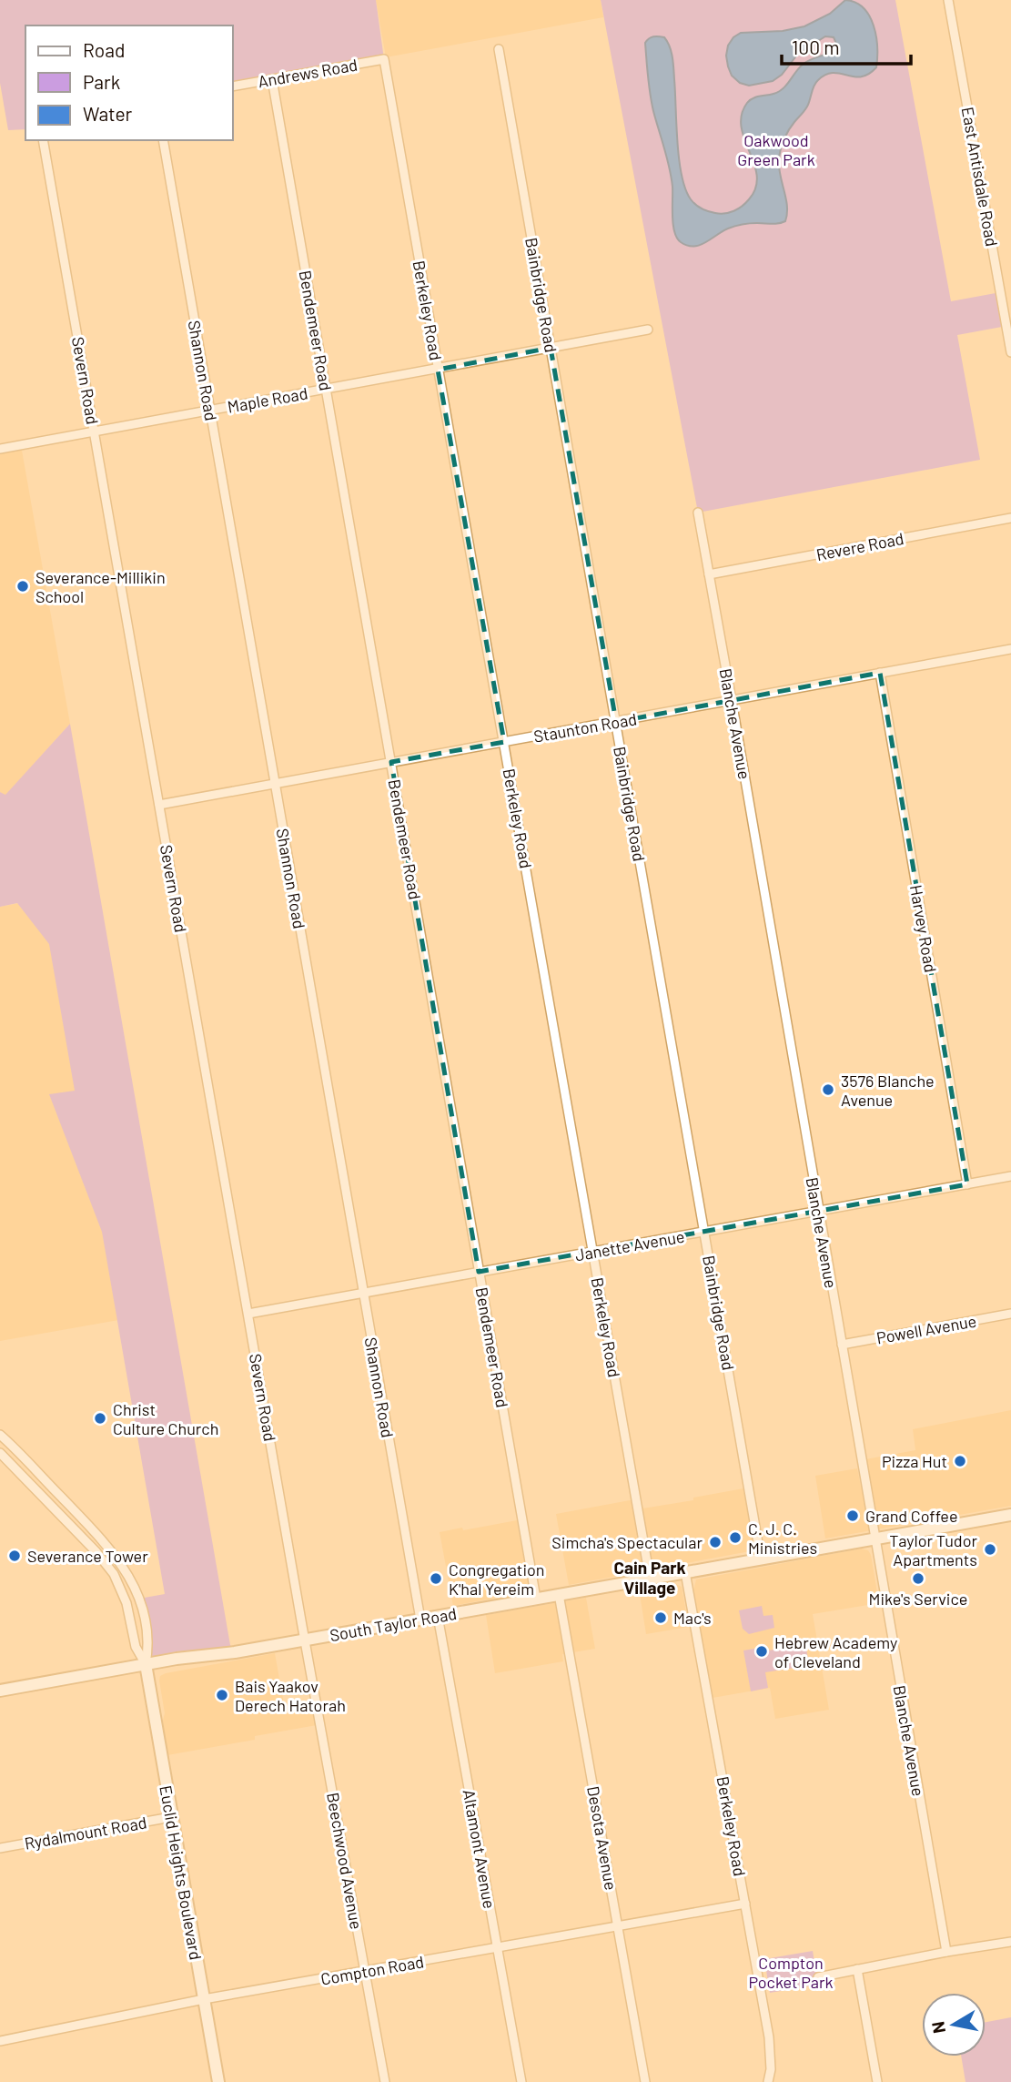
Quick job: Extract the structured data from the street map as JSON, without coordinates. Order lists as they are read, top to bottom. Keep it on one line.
{"streets":{"main road":["South Taylor Road","Euclid Heights Boulevard"],"street":["Andrews Road","East Antisdale Road","Bainbridge Road","Berkeley Road","Bendemeer Road","Shannon Road","Severn Road","Maple Road","Revere Road","Blanche Avenue","Staunton Road","Harvey Road","Janette Avenue","Powell Avenue","Rydalmount Road","Desota Avenue","Altamont Avenue","Beechwood Avenue","Compton Road"]},"crossings":[["Andrews Road","Berkeley Road"],["Andrews Road","Bendemeer Road"],["Bainbridge Road","Maple Road"],["Bainbridge Road","Staunton Road"],["Bainbridge Road","Janette Avenue"],["Bainbridge Road","South Taylor Road"],["Berkeley Road","Maple Road"],["Berkeley Road","Staunton Road"],["Berkeley Road","Janette Avenue"],["Berkeley Road","South Taylor Road"],["Berkeley Road","Compton Road"],["Bendemeer Road","Maple Road"],["Bendemeer Road","Staunton Road"],["Bendemeer Road","Janette Avenue"],["Bendemeer Road","South Taylor Road"],["Shannon Road","Maple Road"],["Shannon Road","Staunton Road"],["Shannon Road","Janette Avenue"],["Shannon Road","South Taylor Road"],["Severn Road","Maple Road"],["Severn Road","Staunton Road"],["Severn Road","Janette Avenue"],["Severn Road","South Taylor Road"],["Severn Road","Beechwood Avenue"],["Revere Road","Blanche Avenue"],["Blanche Avenue","Staunton Road"],["Blanche Avenue","Janette Avenue"],["Blanche Avenue","Powell Avenue"],["Blanche Avenue","South Taylor Road"],["Staunton Road","Harvey Road"],["Harvey Road","Janette Avenue"],["South Taylor Road","Desota Avenue"],["South Taylor Road","Altamont Avenue"],["South Taylor Road","Beechwood Avenue"],["South Taylor Road","Euclid Heights Boulevard"],["Rydalmount Road","Euclid Heights Boulevard"],["Desota Avenue","Compton Road"],["Altamont Avenue","Compton Road"],["Beechwood Avenue","Compton Road"],["Euclid Heights Boulevard","Compton Road"]],"districts":["Cain Park Village"],"parks":["Oakwood Green Park","Compton Pocket Park"],"places":["Severance-Millikin School","3576 Blanche Avenue","Christ Culture Church","Pizza Hut","Grand Coffee","C. J. C. Ministries","Simcha's Spectacular","Taylor Tudor Apartments","Severance Tower","Congregation K'hal Yereim","Mike's Service","Mac's","Hebrew Academy of Cleveland","Bais Yaakov Derech Hatorah"],"legend":["Road","Park","Water"],"scale_bar":"100 m","north":"left"}
